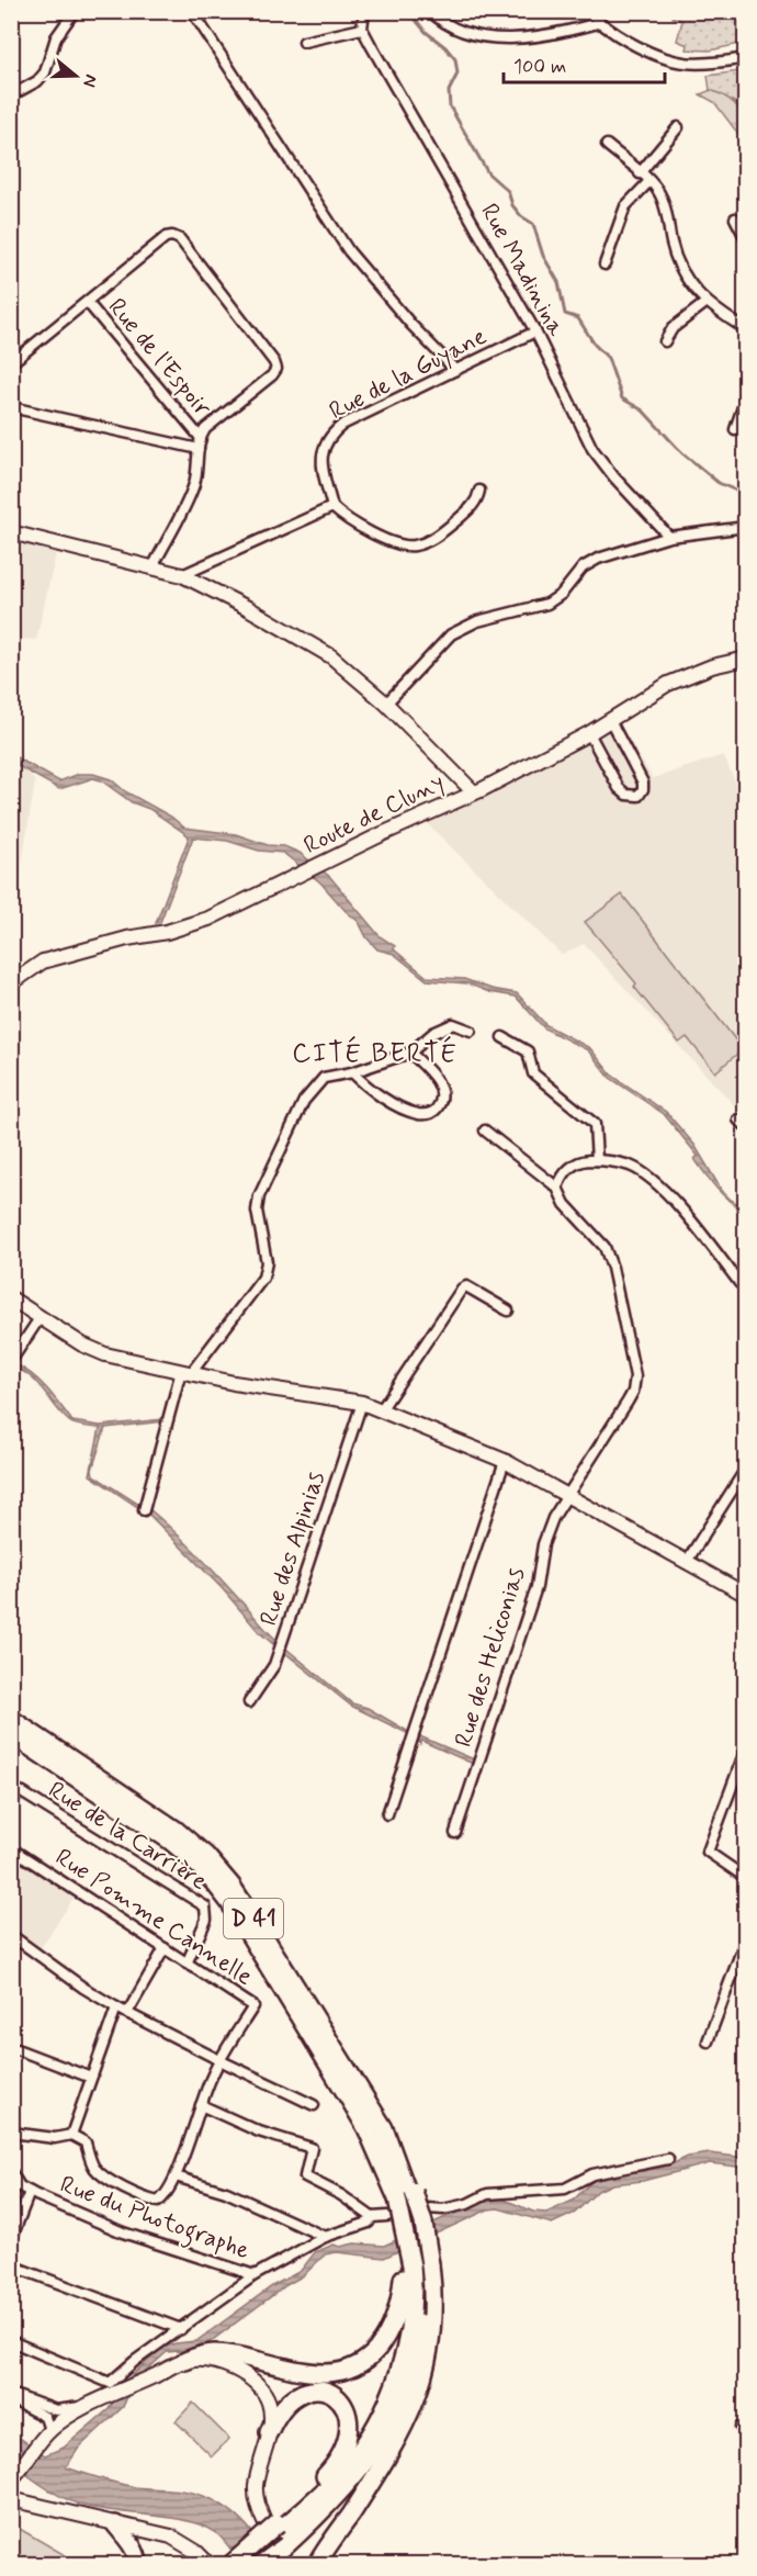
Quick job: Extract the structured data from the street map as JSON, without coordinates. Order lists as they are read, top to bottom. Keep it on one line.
{"streets":{"highway":["D 41"],"main road":["Route de Cluny"],"street":["Rue Madinina","Rue de l'Espoir","Rue de la Guyane","Rue des Alpinias","Rue des Heliconias","Rue de la Carrière","Rue Pomme Cannelle","Rue du Photographe"]},"crossings":[["Rue Madinina","Rue de la Guyane"],["Rue de la Carrière","Rue Pomme Cannelle"]],"districts":["CITÉ BERTÉ"],"scale_bar":"100 m","north":"right"}
